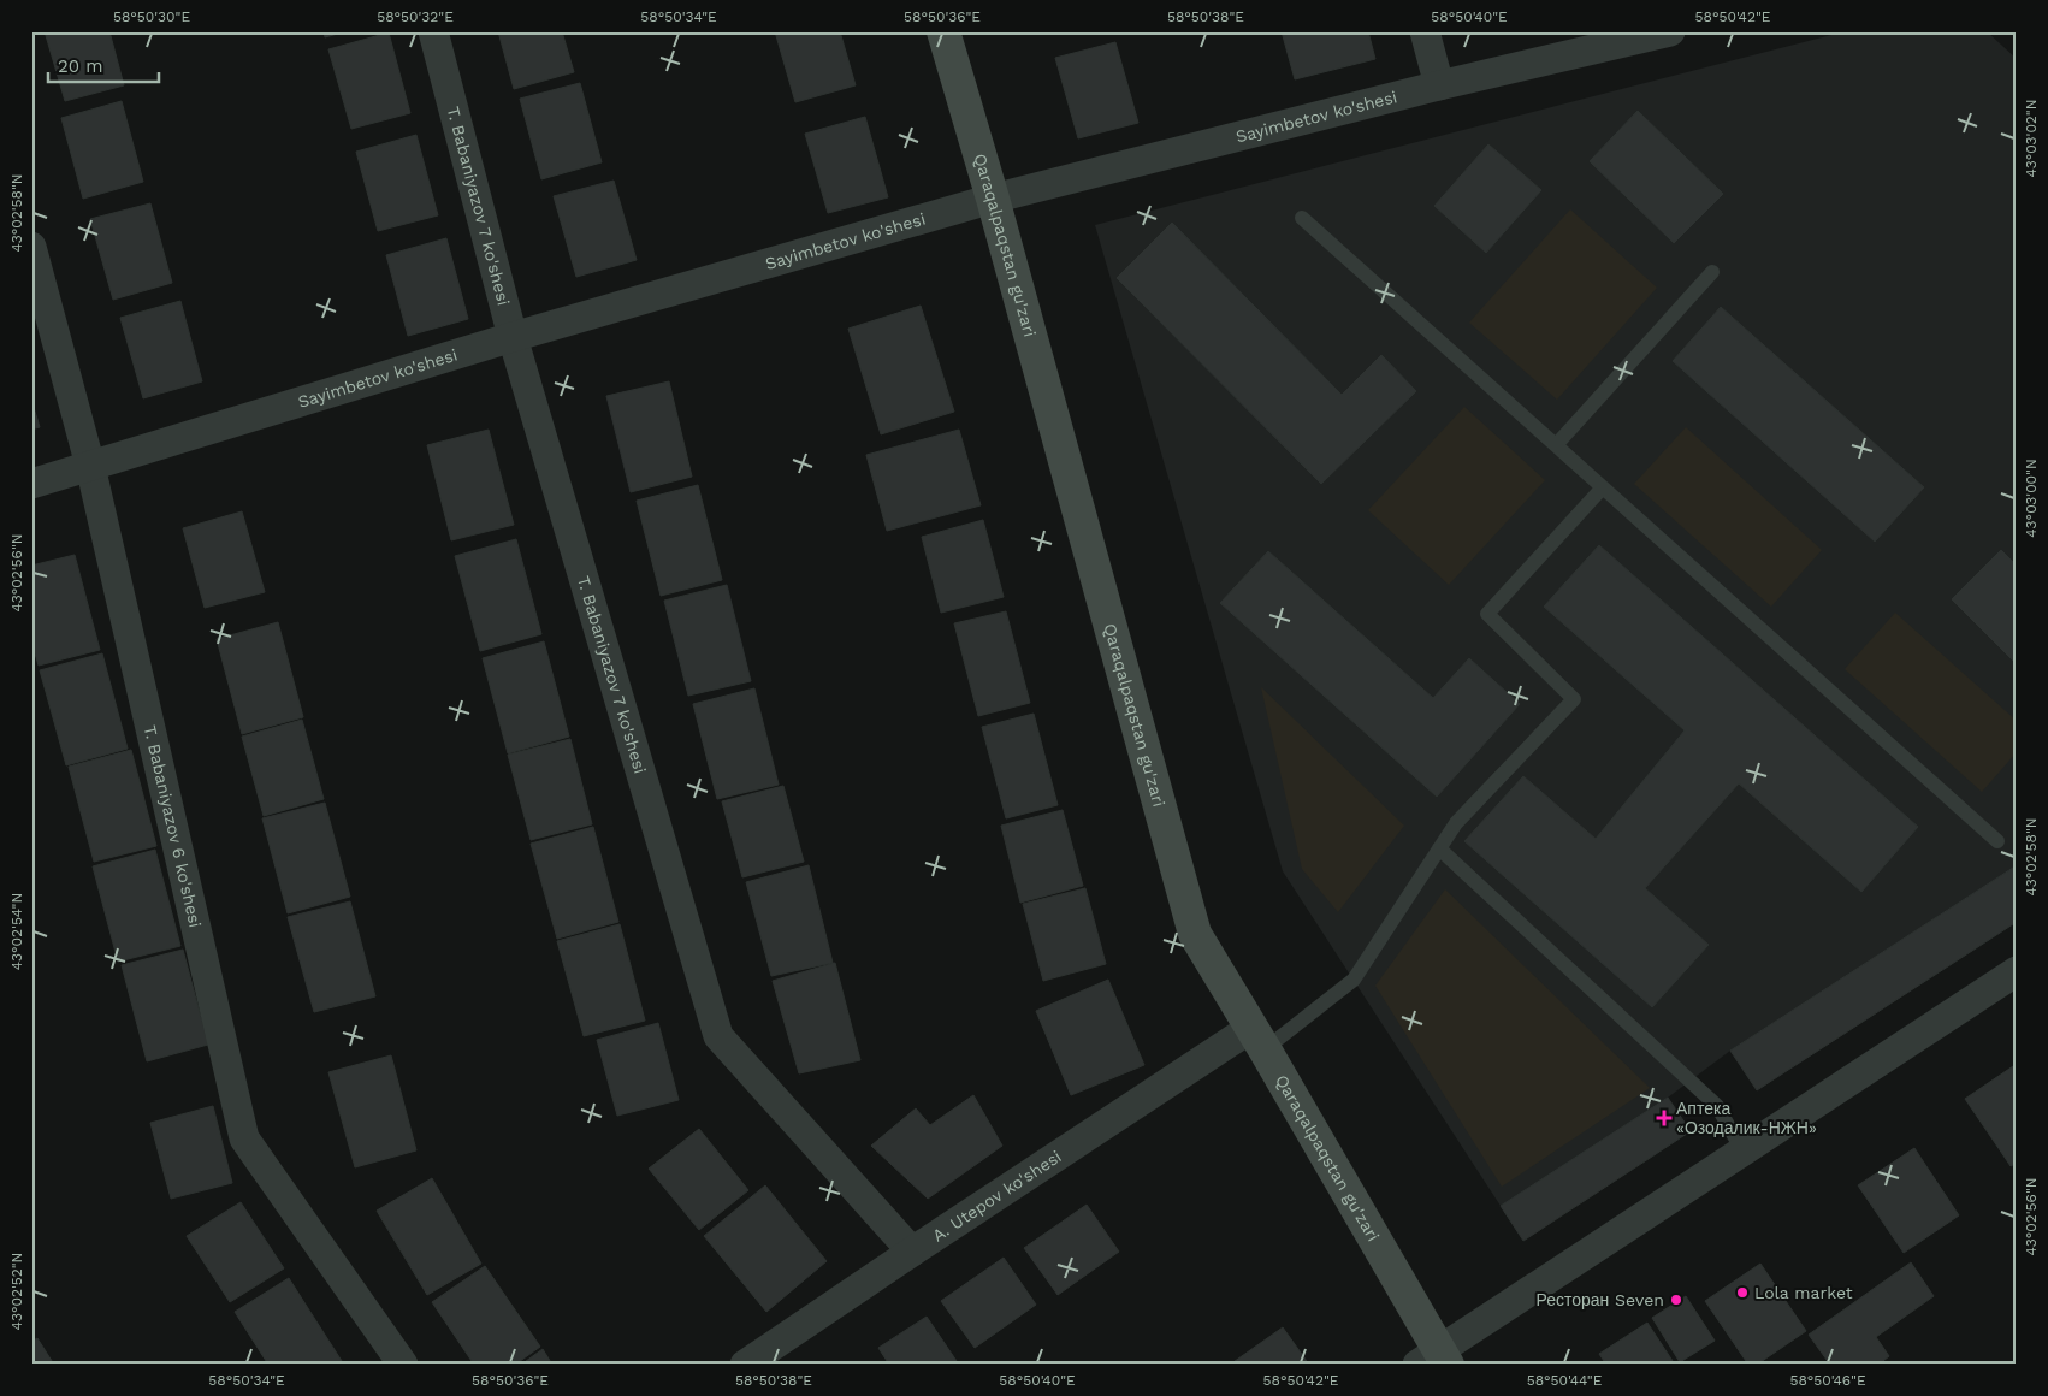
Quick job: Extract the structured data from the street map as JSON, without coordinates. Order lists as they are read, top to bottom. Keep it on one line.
{"streets":{"street":["Sayimbetov ko'shesi","T. Babaniyazov 7 ko'shesi","Qaraqalpaqstan gu'zari","T. Babaniyazov 6 ko'shesi","A. Utepov ko'shesi"]},"crossings":[["Sayimbetov ko'shesi","T. Babaniyazov 7 ko'shesi"],["Sayimbetov ko'shesi","Qaraqalpaqstan gu'zari"],["Sayimbetov ko'shesi","T. Babaniyazov 6 ko'shesi"],["T. Babaniyazov 7 ko'shesi","A. Utepov ko'shesi"],["Qaraqalpaqstan gu'zari","A. Utepov ko'shesi"]],"places":{"health":["Аптека «Озодалик-НЖН»"],"other":["Lola market","Ресторан Seven"]},"scale_bar":"20 m","coordinates":["58°50'30\"E","58°50'32\"E","58°50'34\"E","58°50'36\"E","58°50'38\"E","58°50'40\"E","58°50'42\"E","43°03'02\"N","43°02'58\"N","43°03'00\"N","43°02'56\"N","43°02'54\"N","43°02'52\"N","58°50'44\"E","58°50'46\"E"]}
